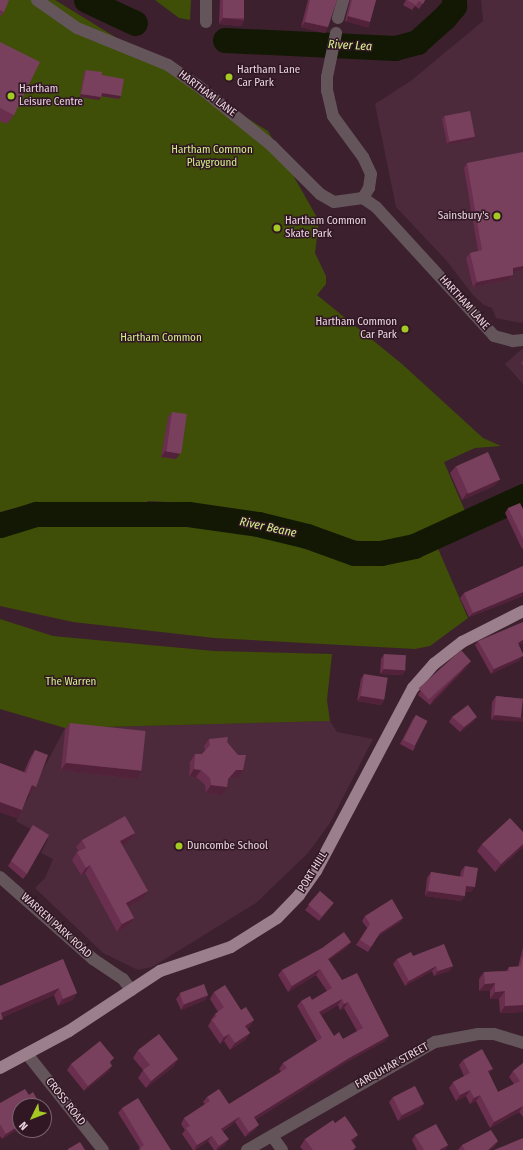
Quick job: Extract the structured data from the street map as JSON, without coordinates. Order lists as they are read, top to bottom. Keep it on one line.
{"streets":{"main road":["PORT HILL"],"street":["HARTHAM LANE","WARREN PARK ROAD","FARQUHAR STREET","CROSS ROAD"]},"crossings":[["PORT HILL","WARREN PARK ROAD"],["PORT HILL","CROSS ROAD"]],"water":["River Lea","River Beane"],"parks":["Hartham Common Playground","Hartham Common","The Warren"],"places":["Hartham Lane Car Park","Hartham Leisure Centre","Sainsbury's","Hartham Common Skate Park","Hartham Common Car Park","Duncombe School"],"north":"bottom left"}
